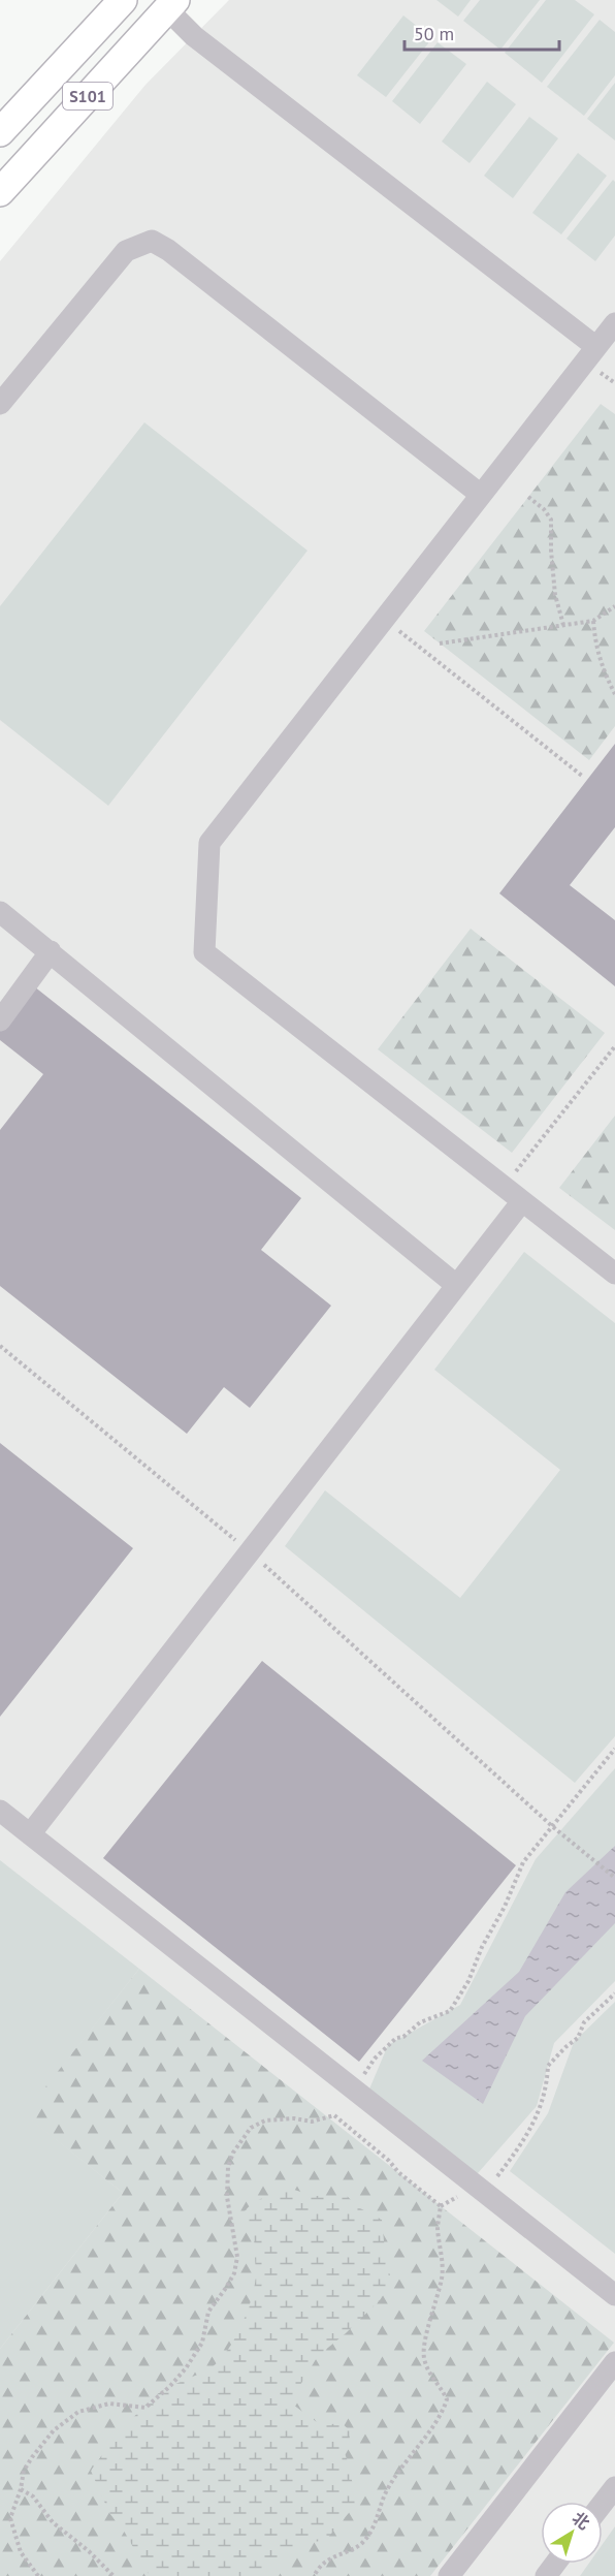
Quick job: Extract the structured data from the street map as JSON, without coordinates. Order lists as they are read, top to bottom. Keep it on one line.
{"streets":{"main road":["S101"]},"scale_bar":"50 m","north":"top right"}
